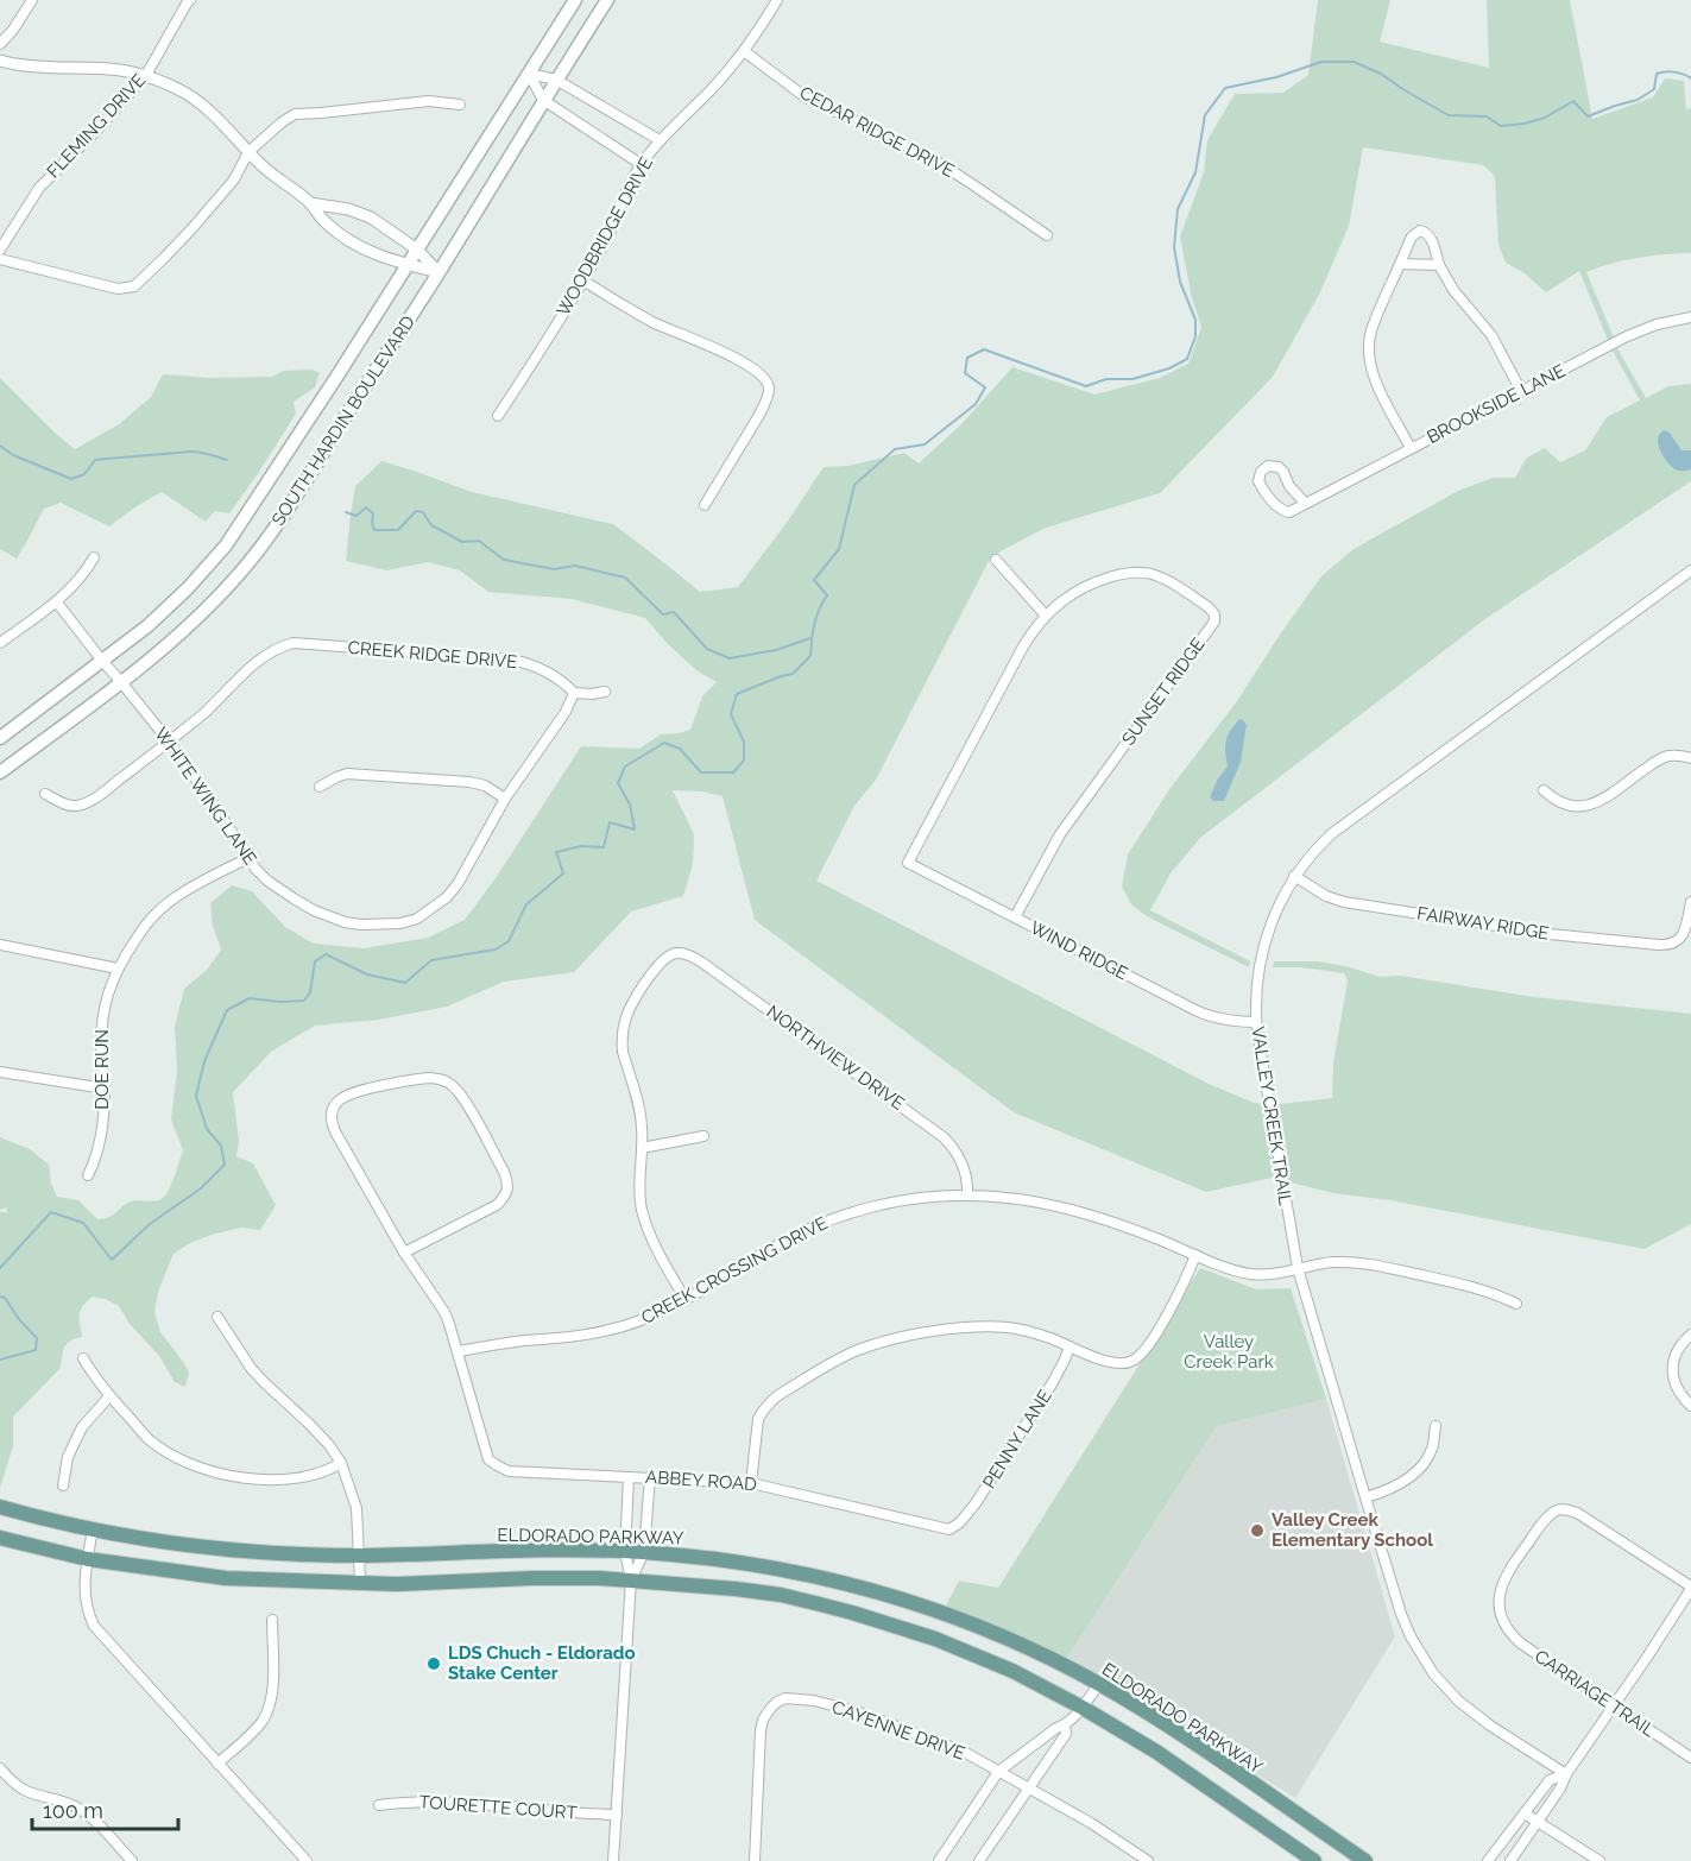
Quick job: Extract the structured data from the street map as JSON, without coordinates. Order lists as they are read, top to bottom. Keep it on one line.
{"streets":{"main road":["SOUTH HARDIN BOULEVARD","ELDORADO PARKWAY"],"street":["FLEMING DRIVE","CEDAR RIDGE DRIVE","WOODBRIDGE DRIVE","BROOKSIDE LANE","CREEK RIDGE DRIVE","SUNSET RIDGE","WHITE WING LANE","FAIRWAY RIDGE","WIND RIDGE","NORTHVIEW DRIVE","DOE RUN","VALLEY CREEK TRAIL","CREEK CROSSING DRIVE","PENNY LANE","ABBEY ROAD","CARRIAGE TRAIL","CAYENNE DRIVE","TOURETTE COURT"]},"crossings":[["CEDAR RIDGE DRIVE","WOODBRIDGE DRIVE"],["SOUTH HARDIN BOULEVARD","WHITE WING LANE"],["CREEK RIDGE DRIVE","WHITE WING LANE"],["SUNSET RIDGE","WIND RIDGE"],["WHITE WING LANE","DOE RUN"],["FAIRWAY RIDGE","VALLEY CREEK TRAIL"],["WIND RIDGE","VALLEY CREEK TRAIL"],["NORTHVIEW DRIVE","CREEK CROSSING DRIVE"],["VALLEY CREEK TRAIL","CREEK CROSSING DRIVE"],["CREEK CROSSING DRIVE","ABBEY ROAD"],["PENNY LANE","ABBEY ROAD"]],"parks":["Valley Creek Park"],"places":["Valley Creek Elementary School","LDS Chuch - Eldorado Stake Center"],"scale_bar":"100 m"}
